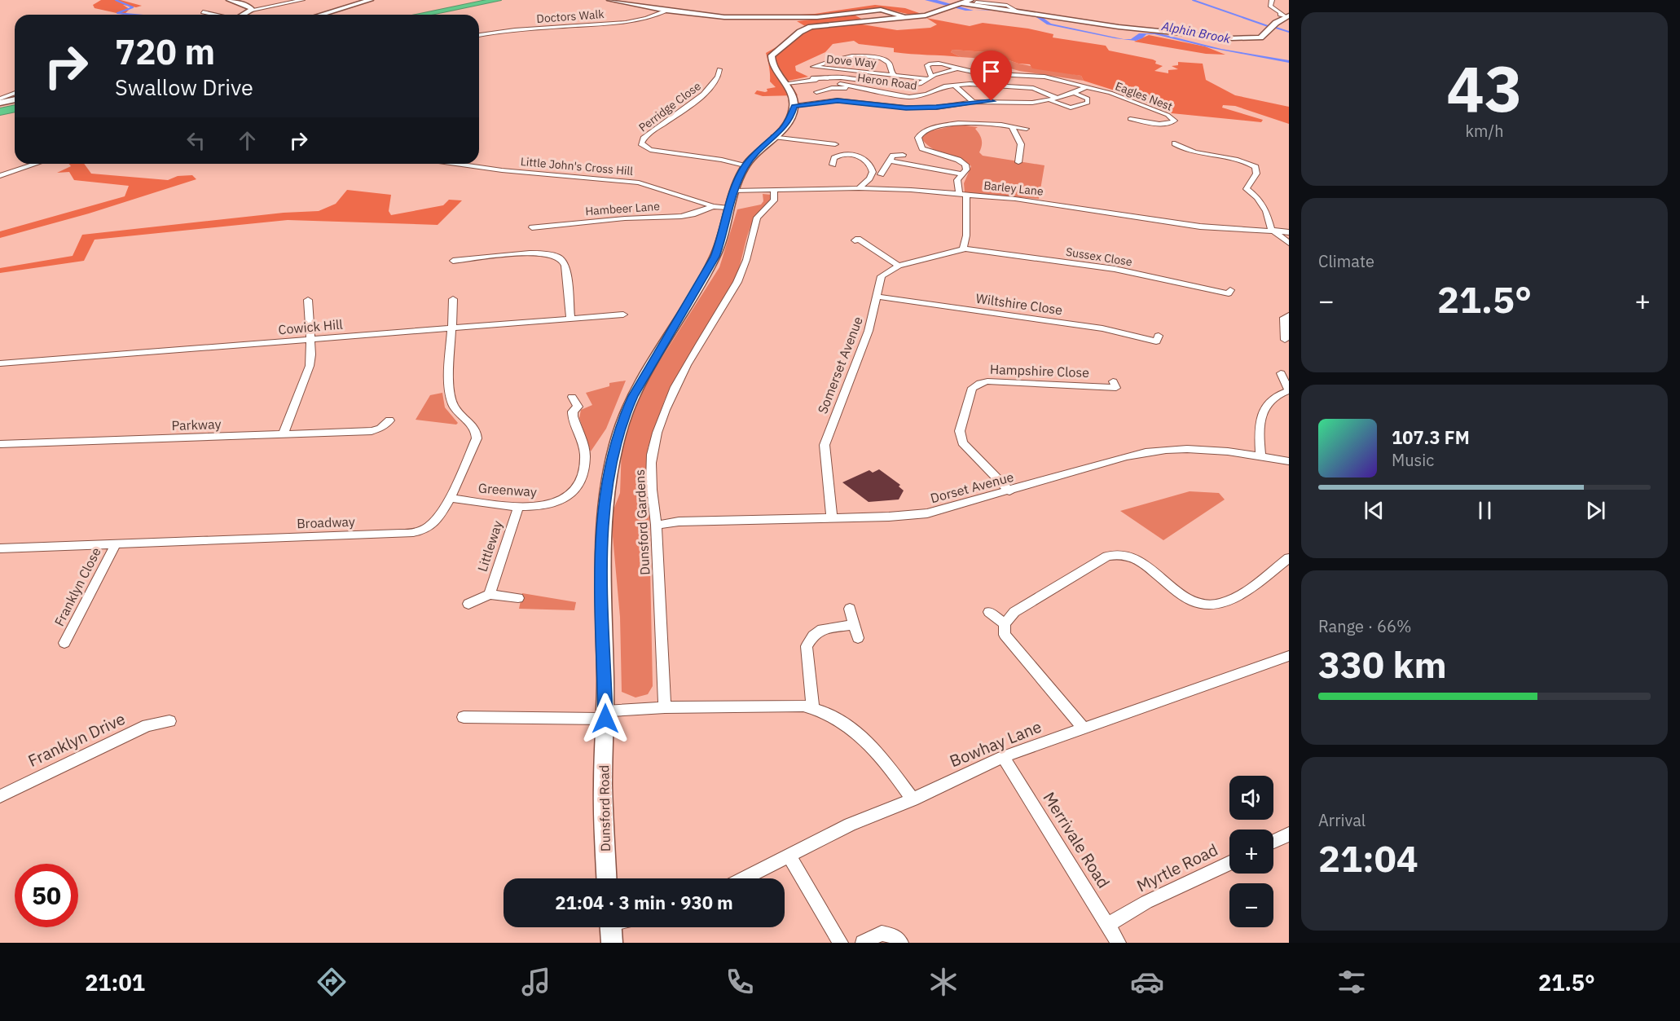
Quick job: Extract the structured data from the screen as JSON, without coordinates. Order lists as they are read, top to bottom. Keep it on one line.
{"streets":{"main road":["Dunsford Road"],"street":["Doctors Walk","Dove Way","Heron Road","Eagles Nest","Perridge Close","Little John's Cross Hill","Barley Lane","Hambeer Lane","Sussex Close","Wiltshire Close","Cowick Hill","Somerset Avenue","Hampshire Close","Parkway","Dorset Avenue","Greenway","Broadway","Dunsford Gardens","Littleway","Franklyn Close","Franklyn Drive","Bowhay Lane","Merrivale Road","Myrtle Road"]},"crossings":[["Perridge Close","Dunsford Road"],["Little John's Cross Hill","Hambeer Lane"],["Little John's Cross Hill","Dunsford Road"],["Barley Lane","Dunsford Gardens"],["Barley Lane","Dunsford Road"],["Sussex Close","Somerset Avenue"],["Wiltshire Close","Somerset Avenue"],["Cowick Hill","Broadway"],["Somerset Avenue","Dorset Avenue"],["Hampshire Close","Dorset Avenue"],["Dorset Avenue","Dunsford Gardens"],["Greenway","Broadway"],["Greenway","Littleway"],["Broadway","Franklyn Close"],["Bowhay Lane","Merrivale Road"],["Merrivale Road","Myrtle Road"]],"water":["Alphin Brook"],"page":{"tile":[["43","km/h"],"Climate",["Range · 66%","330 km"],["Arrival","21:04"]],"turn":["720 m","Swallow Drive"],"heat":["−","21.5°","+"],"song":["107.3 FM","Music"],"map_buttons":["+","−"],"limit":"50","trip":"21:04 · 3 min · 930 m","tabs":["21:01","21.5°"]}}
